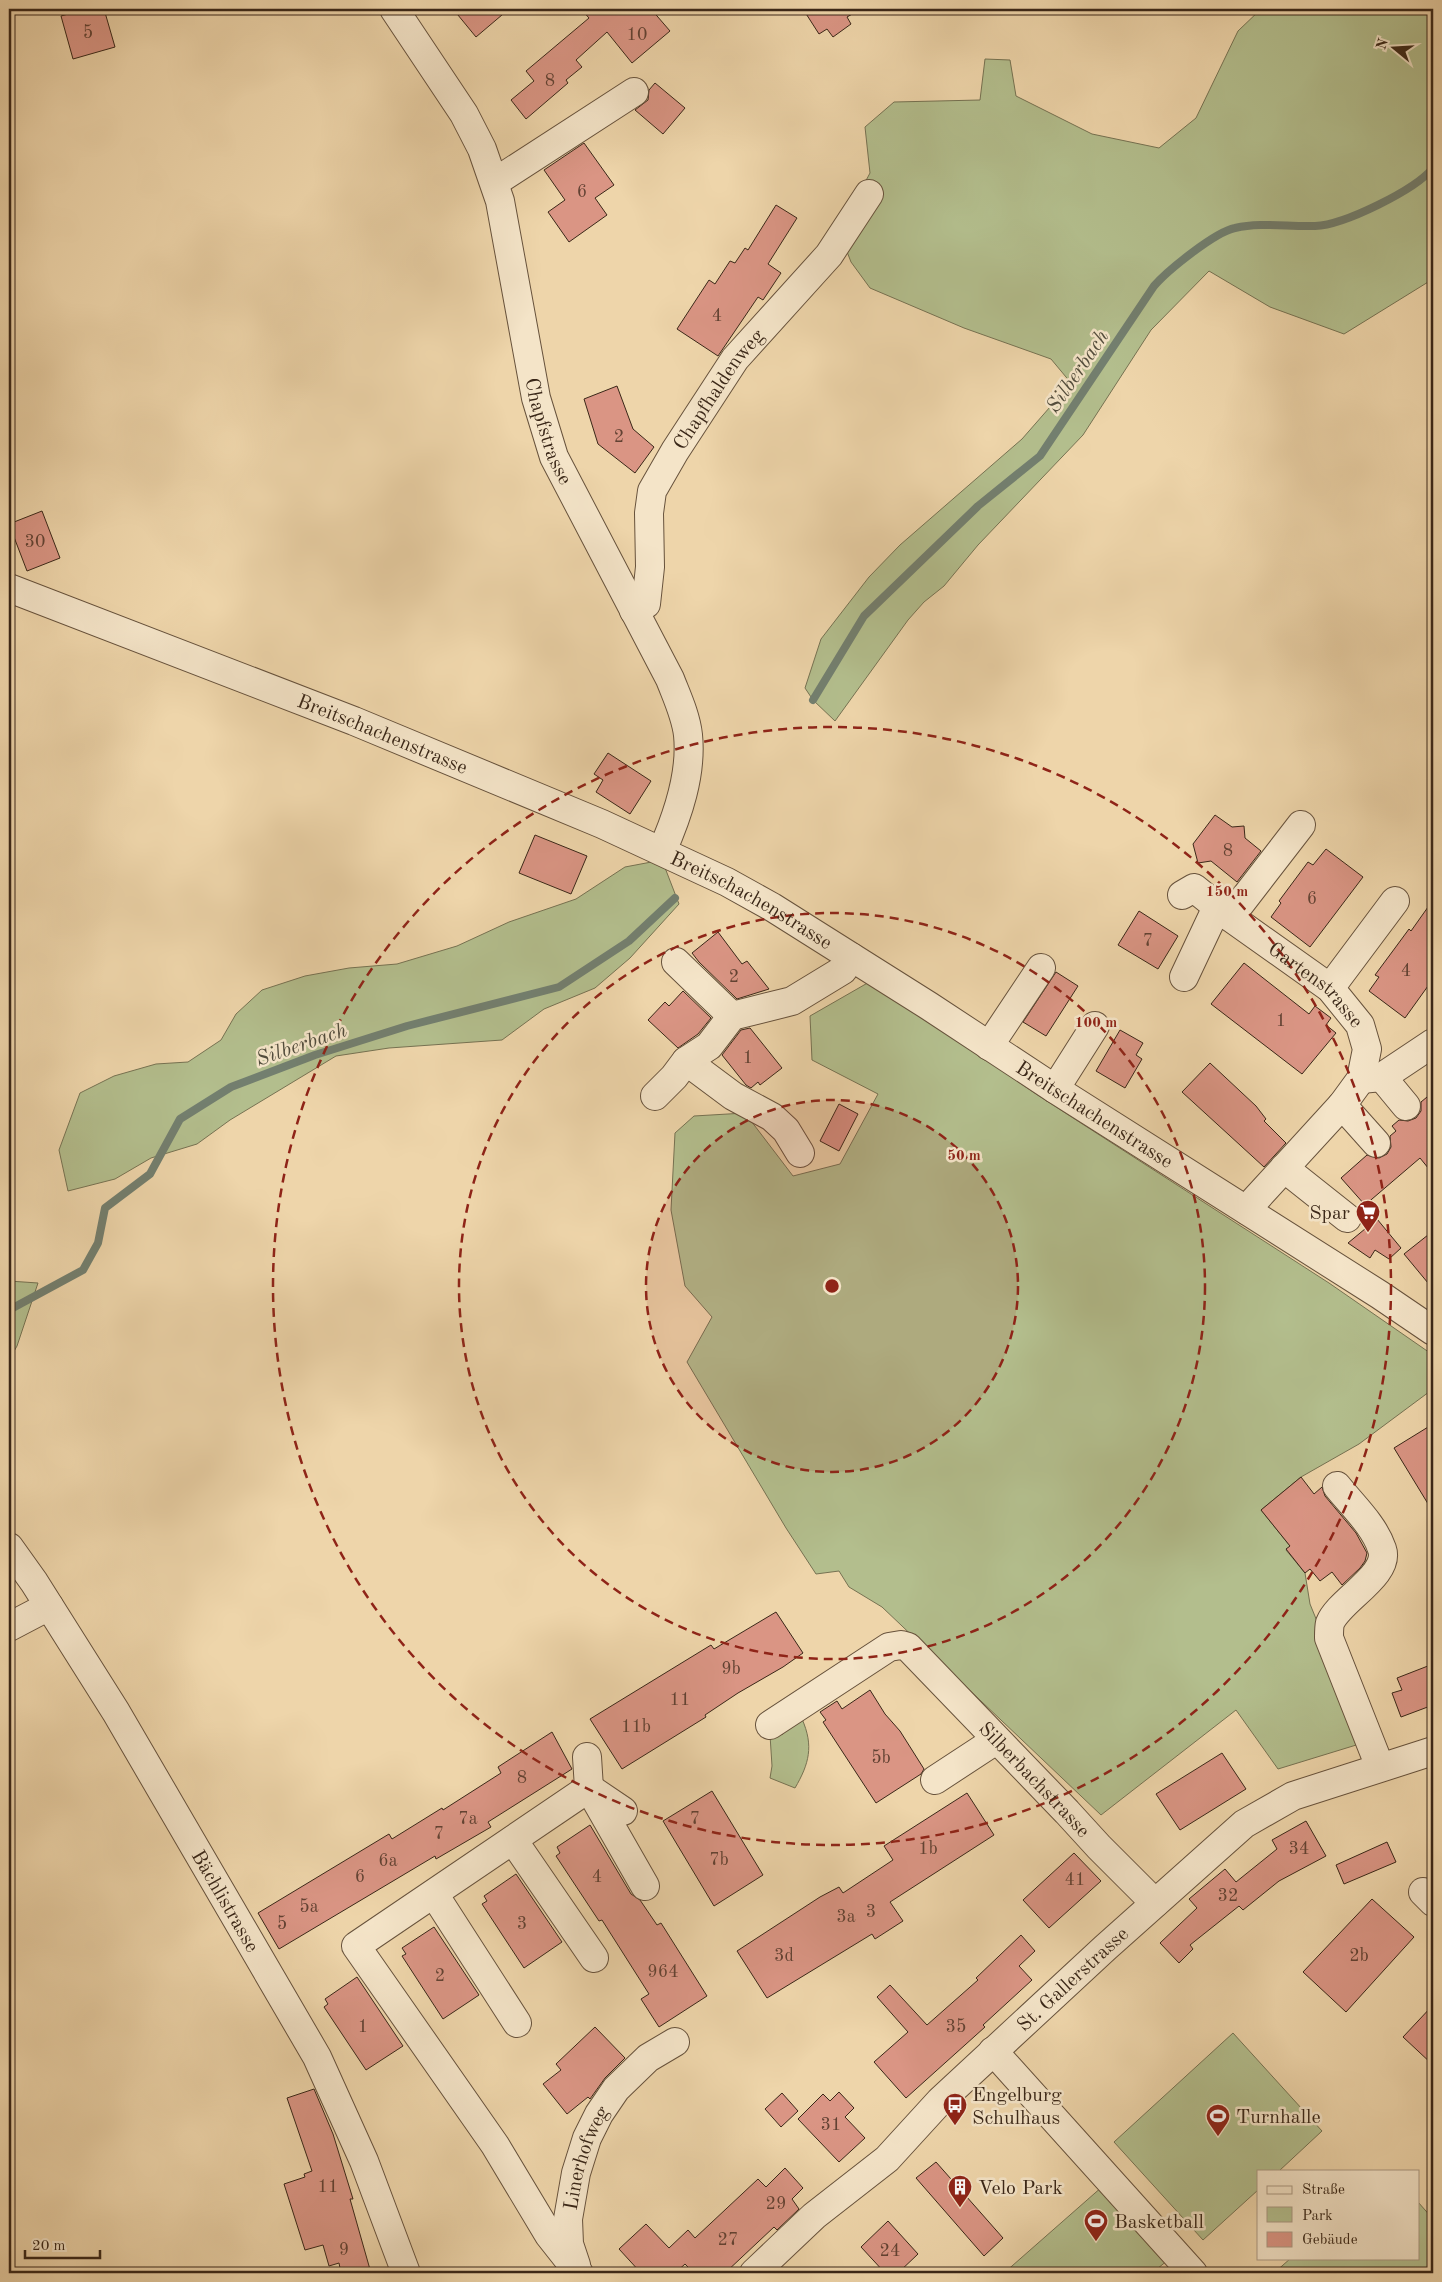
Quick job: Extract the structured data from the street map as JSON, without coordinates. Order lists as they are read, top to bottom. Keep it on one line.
{"streets":{"street":["Chapfhaldenweg","Chapfstrasse","Breitschachenstrasse","Gartenstrasse","Silberbachstrasse","Bächlistrasse","St. Gallerstrasse","Linerhofweg"]},"crossings":[["Chapfhaldenweg","Chapfstrasse"],["Chapfstrasse","Breitschachenstrasse"],["Breitschachenstrasse","Gartenstrasse"],["Silberbachstrasse","St. Gallerstrasse"]],"water":["Silberbach"],"places":{"supermarket":["Spar"],"bus stop":["Engelburg Schulhaus"],"sports":["Turnhalle","Basketball"],"building":["Velo Park"]},"house_numbers":["5","10","8","6","4","2","30","8","6","7","4","2","1","1","9b","11","11b","5b","8","7a","7","7","1b","34","7b","6a","6","4","41","32","5a","3","3a","5","3","3d","2b","964","2","1","35","31","11","29","27","9","24"],"legend":["Straße","Park","Gebäude"],"scale_bar":"20 m","north":"left","rings":["150 m","100 m","50 m"]}
